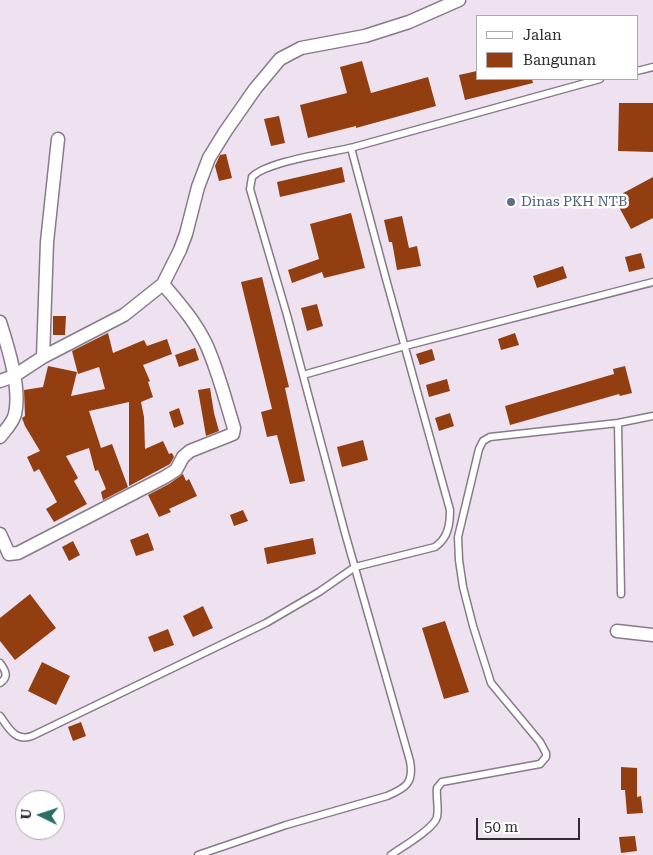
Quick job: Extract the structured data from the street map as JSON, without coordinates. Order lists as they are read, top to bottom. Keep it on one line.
{"places":["Dinas PKH NTB"],"legend":["Jalan","Bangunan"],"scale_bar":"50 m","north":"left"}
